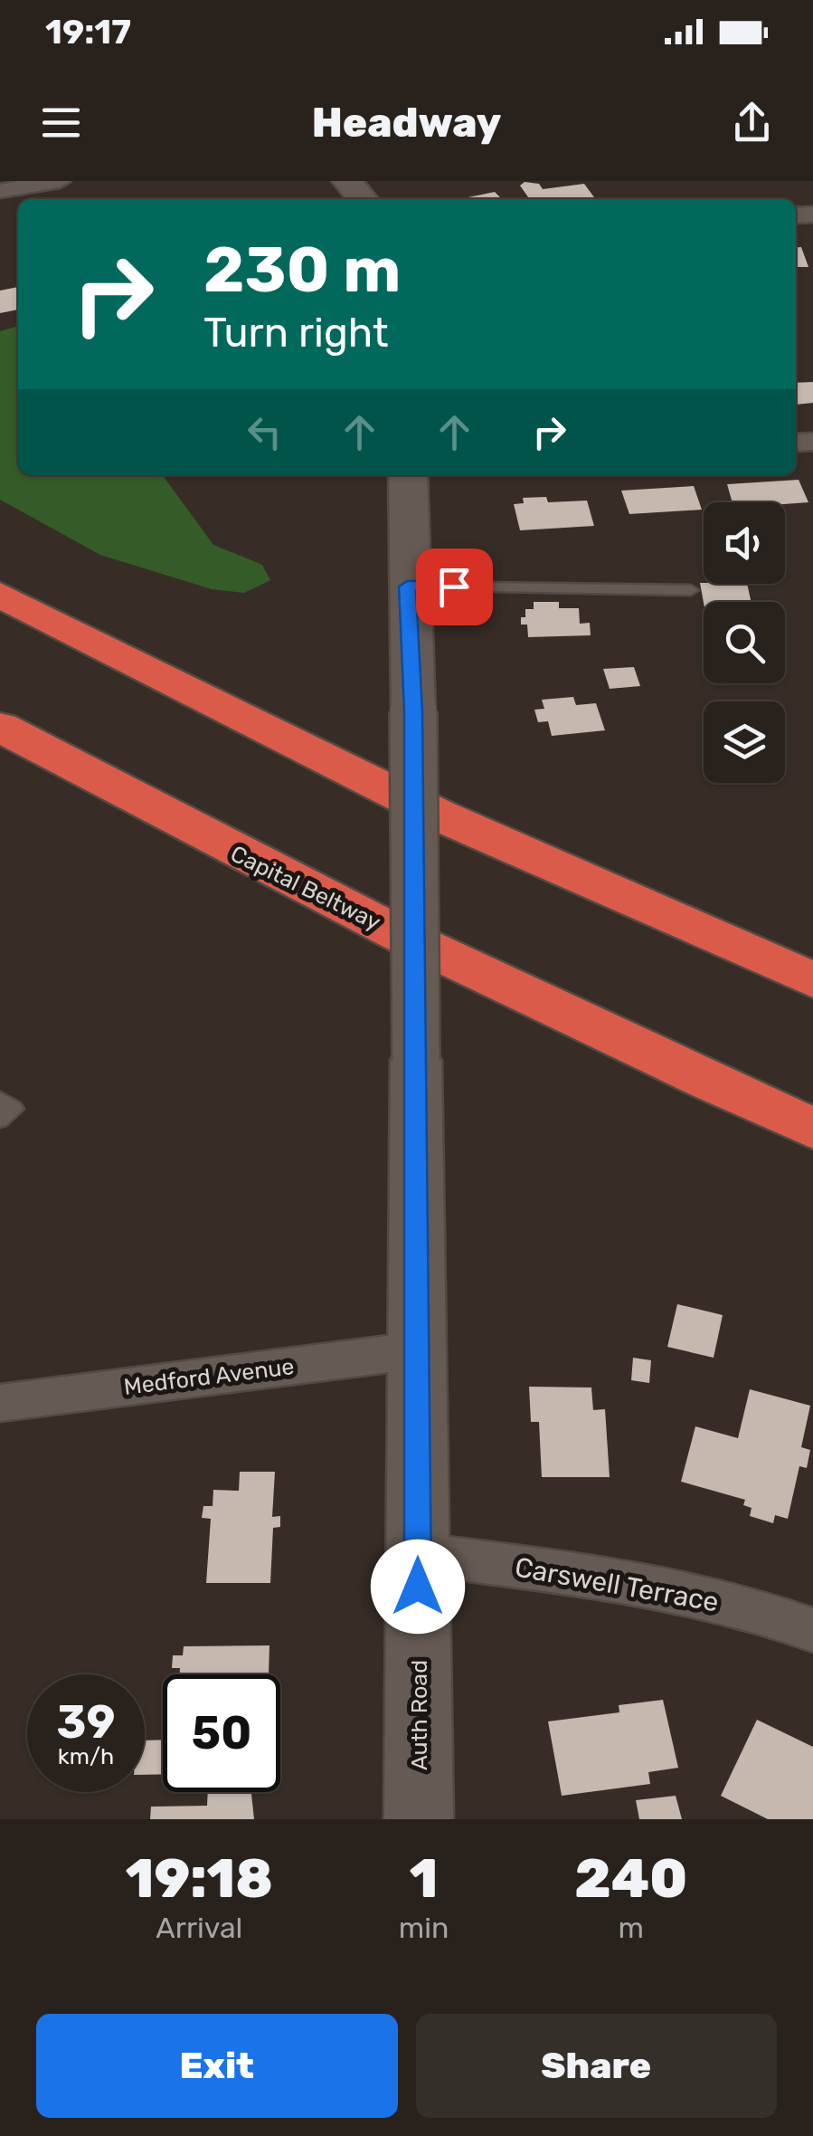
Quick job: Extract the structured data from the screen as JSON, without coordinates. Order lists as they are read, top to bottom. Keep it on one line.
{"streets":{"highway":["Capital Beltway"],"main road":["Auth Road"],"street":["Medford Avenue","Carswell Terrace"]},"crossings":[["Medford Avenue","Auth Road"],["Carswell Terrace","Auth Road"]],"page":{"status":"19:17","header":"Headway","turn":["230 m","Turn right"],"speed":"39 km/h","limit":"50","eta":["19:18","Arrival","1","min","240","m"],"buttons":["Exit","Share"]}}
